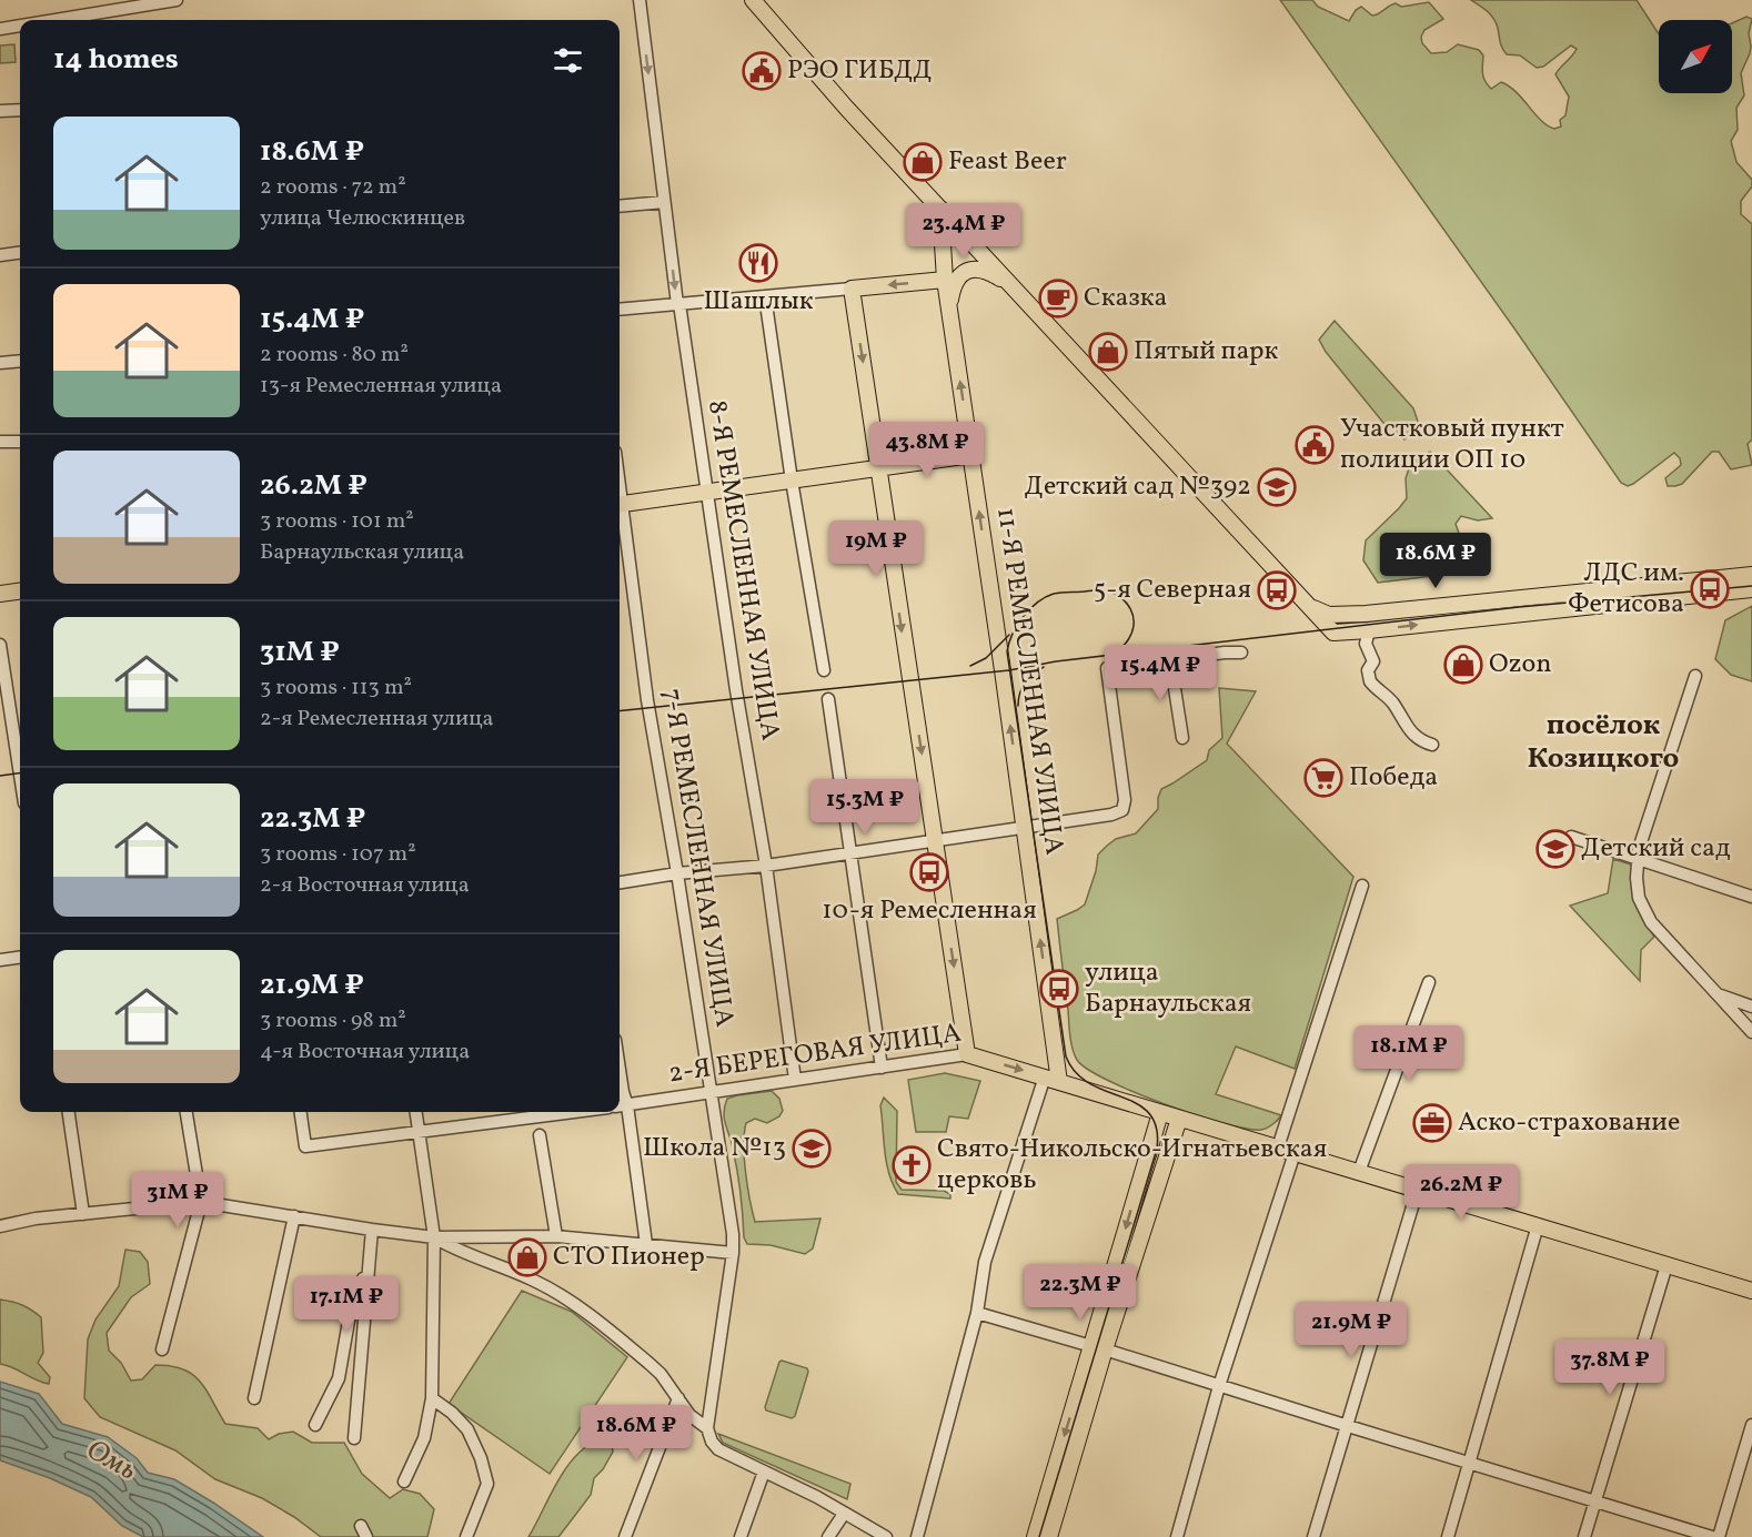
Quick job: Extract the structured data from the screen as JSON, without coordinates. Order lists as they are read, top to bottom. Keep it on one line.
{"streets":{"main road":["11-Я РЕМЕСЛЕННАЯ УЛИЦА","2-Я БЕРЕГОВАЯ УЛИЦА"],"street":["8-Я РЕМЕСЛЕННАЯ УЛИЦА","7-Я РЕМЕСЛЕННАЯ УЛИЦА"]},"crossings":[["8-Я РЕМЕСЛЕННАЯ УЛИЦА","2-Я БЕРЕГОВАЯ УЛИЦА"],["11-Я РЕМЕСЛЕННАЯ УЛИЦА","2-Я БЕРЕГОВАЯ УЛИЦА"],["7-Я РЕМЕСЛЕННАЯ УЛИЦА","2-Я БЕРЕГОВАЯ УЛИЦА"]],"districts":["посёлок Козицкого"],"water":["Омь"],"places":{"public building":["РЭО ГИБДД","Участковый пункт полиции ОП 10"],"shop":["Feast Beer","Пятый парк","Ozon","СТО Пионер"],"restaurant":["Шашлык"],"cafe":["Сказка"],"school or university":["Детский сад №392","Детский сад","Школа №13"],"bus stop":["ЛДС им. Фетисова","5-я Северная","10-я Ремесленная","улица Барнаульская"],"supermarket":["Победа"],"office":["Аско-страхование"],"church":["Свято-Никольско-Игнатьевская церковь"]},"north":"top right","page":{"heading":"14 homes","list":[{"name":"18.6M ₽","note":"2 rooms · 72 m² · улица Челюскинцев"},{"name":"15.4M ₽","note":"2 rooms · 80 m² · 13-я Ремесленная улица"},{"name":"26.2M ₽","note":"3 rooms · 101 m² · Барнаульская улица"},{"name":"31M ₽","note":"3 rooms · 113 m² · 2-я Ремесленная улица"},{"name":"22.3M ₽","note":"3 rooms · 107 m² · 2-я Восточная улица"},{"name":"21.9M ₽","note":"3 rooms · 98 m² · 4-я Восточная улица"}],"price":["23.4M ₽","43.8M ₽","19M ₽","18.6M ₽","15.4M ₽","15.3M ₽","18.1M ₽","26.2M ₽","31M ₽","22.3M ₽","17.1M ₽","21.9M ₽","37.8M ₽","18.6M ₽"]}}
